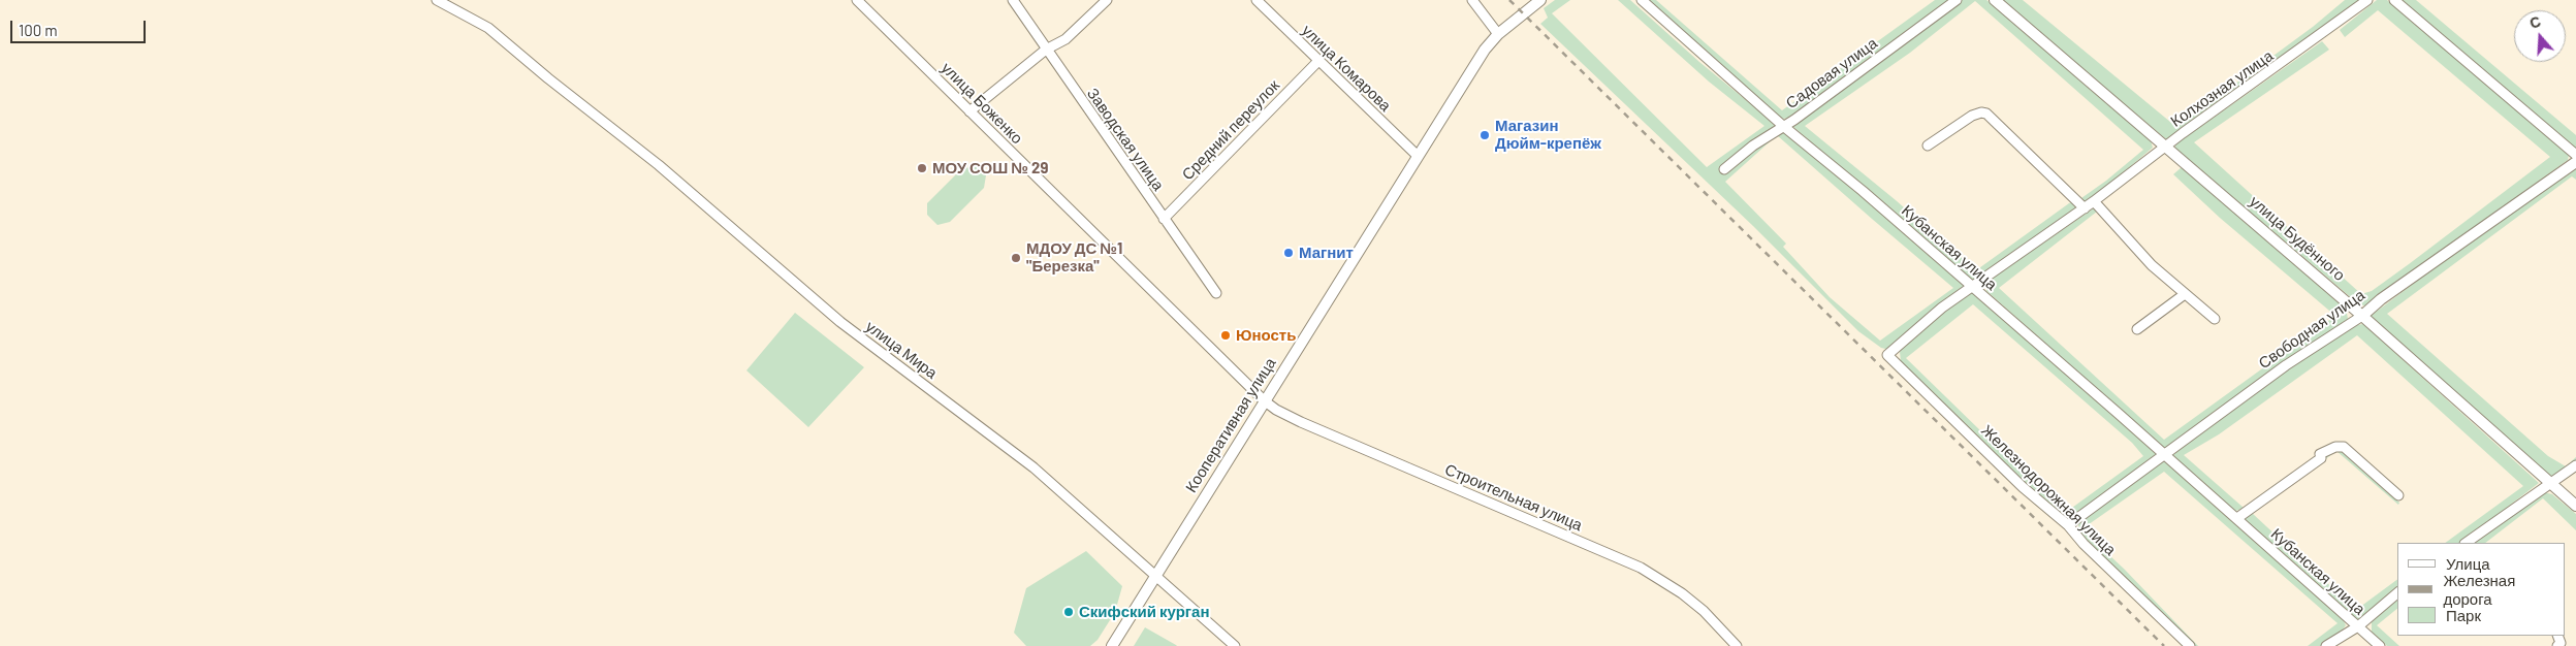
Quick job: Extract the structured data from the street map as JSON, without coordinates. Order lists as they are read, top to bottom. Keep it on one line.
{"streets":{"street":["улица Комарова","Садовая улица","Колхозная улица","улица Боженко","Средний переулок","Заводская улица","улица Будённого","Кубанская улица","Свободная улица","улица Мира","Кооперативная улица","Железнодорожная улица","Строительная улица"]},"crossings":[["улица Комарова","Средний переулок"],["улица Комарова","Кооперативная улица"],["Садовая улица","Кубанская улица"],["Колхозная улица","улица Будённого"],["Колхозная улица","Кубанская улица"],["Колхозная улица","Железнодорожная улица"],["улица Боженко","Кооперативная улица"],["улица Боженко","Строительная улица"],["Средний переулок","Заводская улица"],["улица Будённого","Свободная улица"],["Кубанская улица","Свободная улица"],["Свободная улица","Железнодорожная улица"],["улица Мира","Кооперативная улица"],["Кооперативная улица","Строительная улица"]],"places":["Магазин Дюйм-крепёж","МОУ СОШ № 29","Магнит","МДОУ ДС №1 \"Березка\"","Юность","Скифский курган"],"legend":["Улица","Железная дорога","Парк"],"scale_bar":"100 m","north":"top"}
